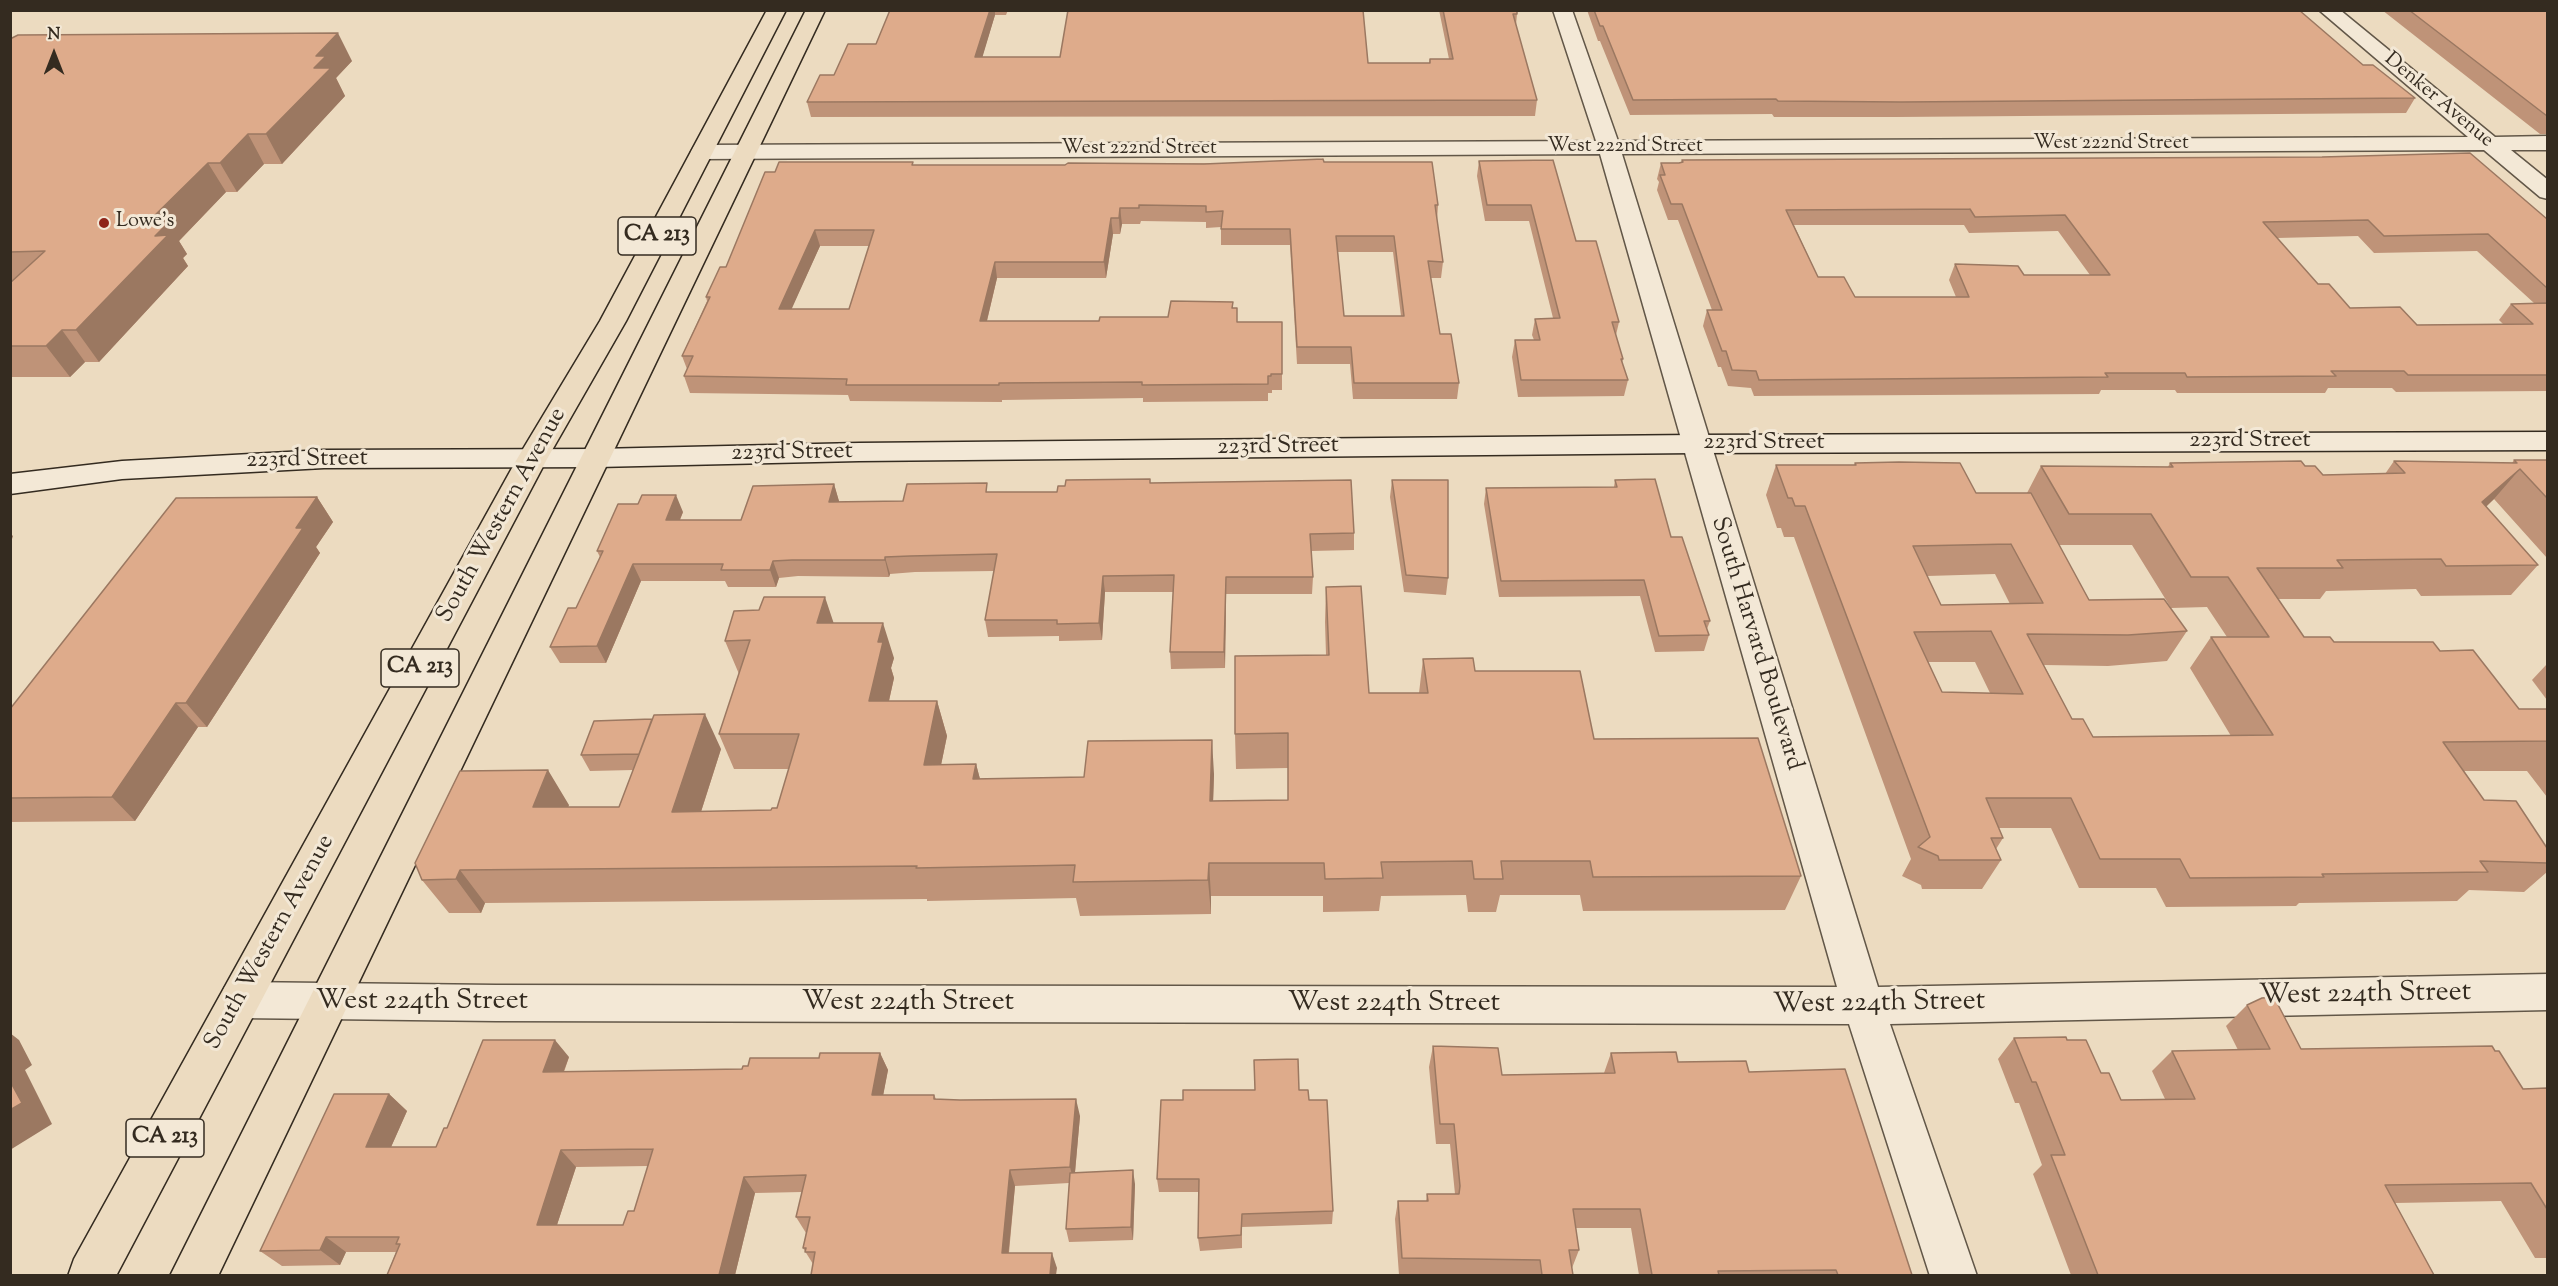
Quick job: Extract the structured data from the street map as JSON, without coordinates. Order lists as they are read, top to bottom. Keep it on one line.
{"streets":{"main road":["CA 213","South Western Avenue"],"street":["Denker Avenue","West 222nd Street","223rd Street","South Harvard Boulevard","West 224th Street"]},"crossings":[["Denker Avenue","West 222nd Street"],["West 222nd Street","CA 213"],["West 222nd Street","South Western Avenue"],["West 222nd Street","South Harvard Boulevard"],["CA 213","223rd Street"],["CA 213","West 224th Street"],["223rd Street","South Western Avenue"],["223rd Street","South Harvard Boulevard"],["South Western Avenue","West 224th Street"],["South Harvard Boulevard","West 224th Street"]],"places":["Lowe's"],"north":"top"}
